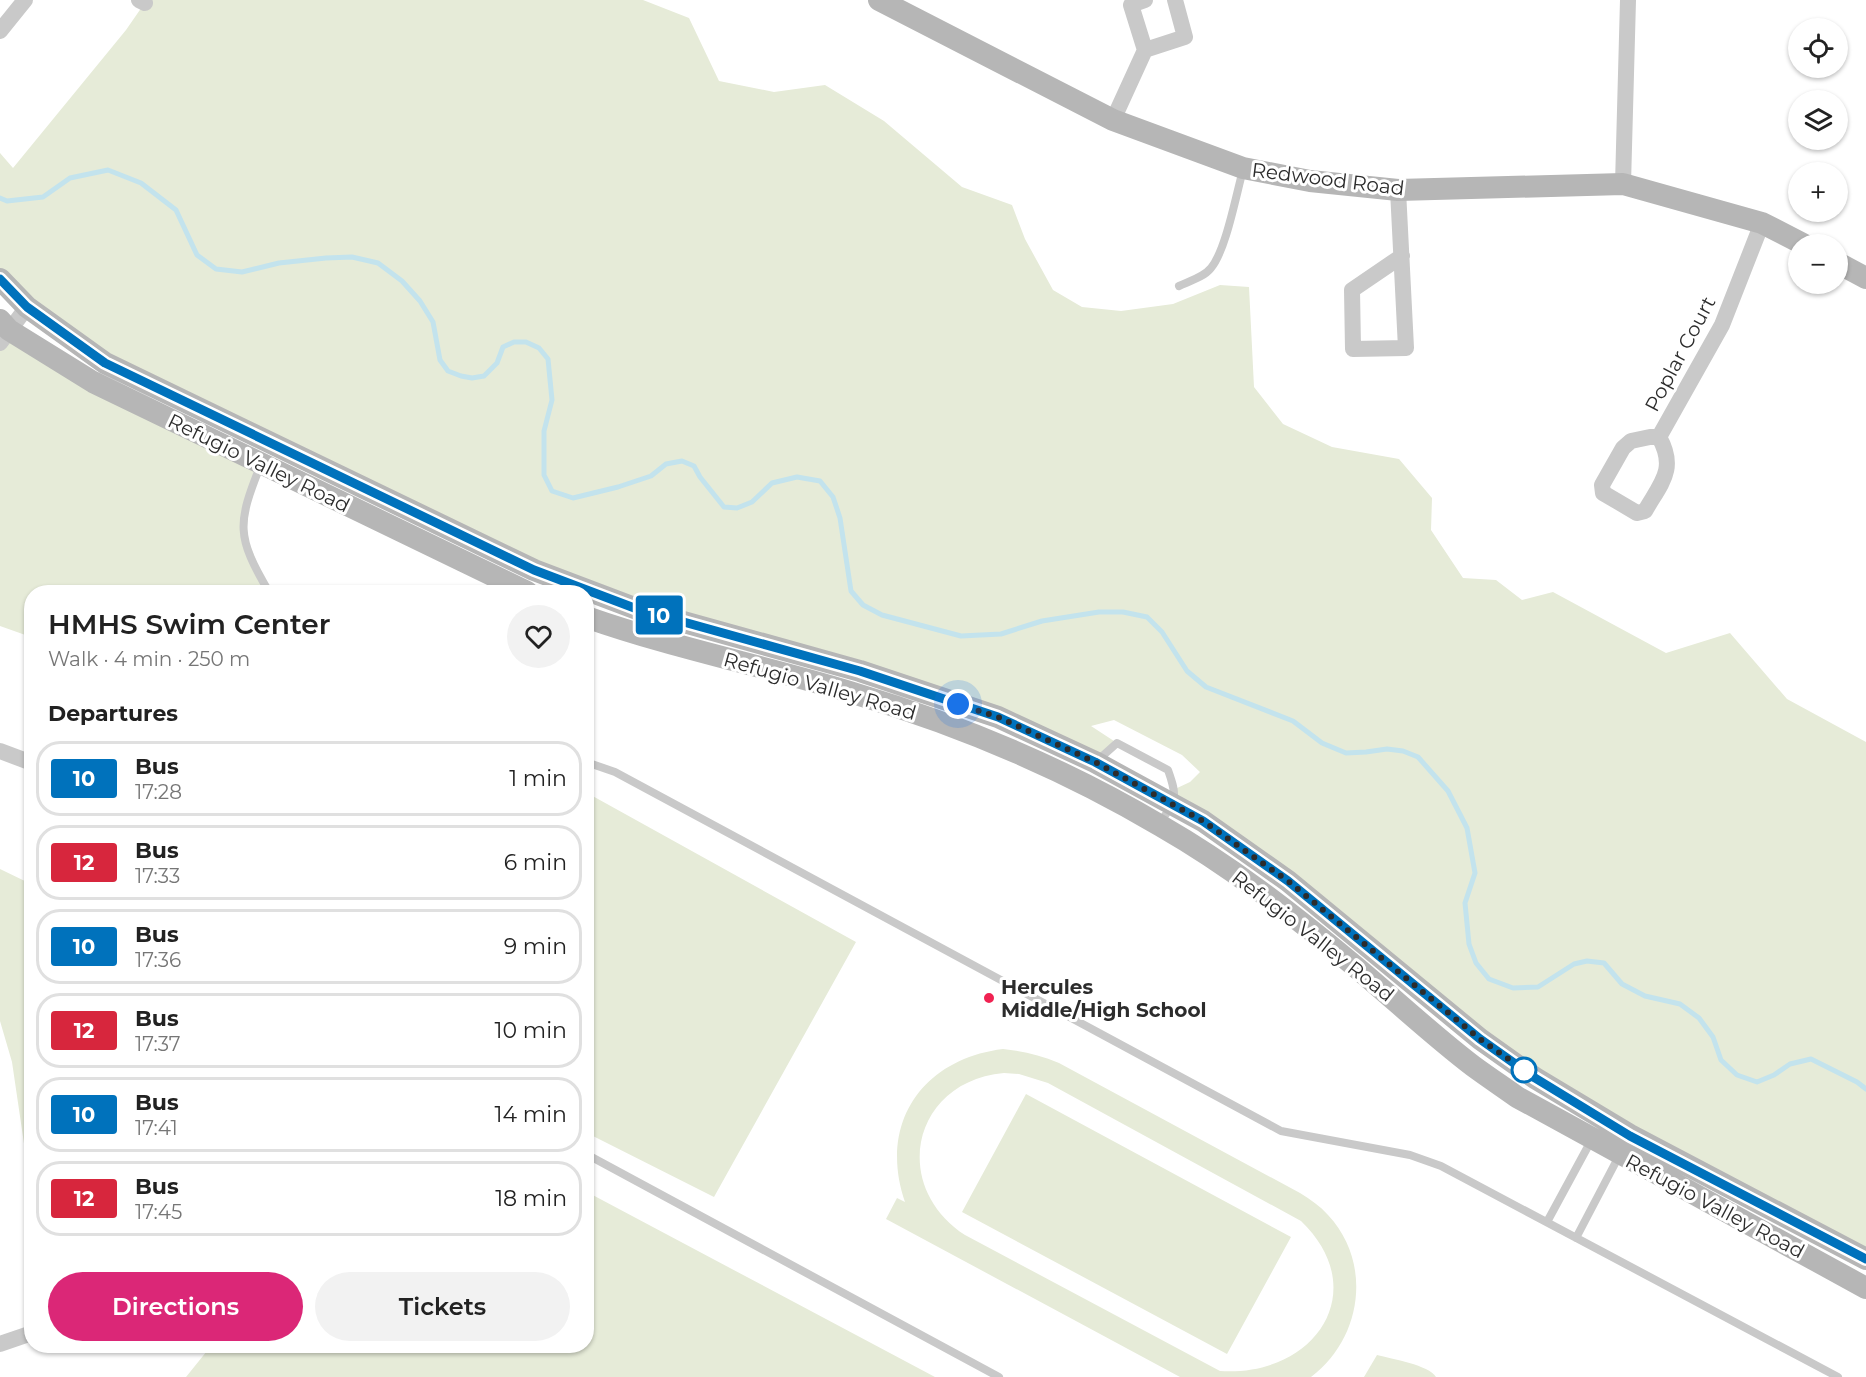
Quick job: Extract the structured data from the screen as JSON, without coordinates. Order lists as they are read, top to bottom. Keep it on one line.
{"streets":{"street":["Redwood Road","Poplar Court","Refugio Valley Road"]},"crossings":[["Redwood Road","Poplar Court"]],"places":["Hercules Middle/High School"],"lines":["bus line 10"],"page":{"on_map":"10","map_buttons":["+","−"],"heading":[["HMHS Swim Center","Walk · 4 min · 250 m"],"Departures"],"list":[{"mark":"10","name":"Bus","note":"17:28","value":"1 min"},{"mark":"12","name":"Bus","note":"17:33","value":"6 min"},{"mark":"10","name":"Bus","note":"17:36","value":"9 min"},{"mark":"12","name":"Bus","note":"17:37","value":"10 min"},{"mark":"10","name":"Bus","note":"17:41","value":"14 min"},{"mark":"12","name":"Bus","note":"17:45","value":"18 min"}],"buttons":["Directions","Tickets"]}}
